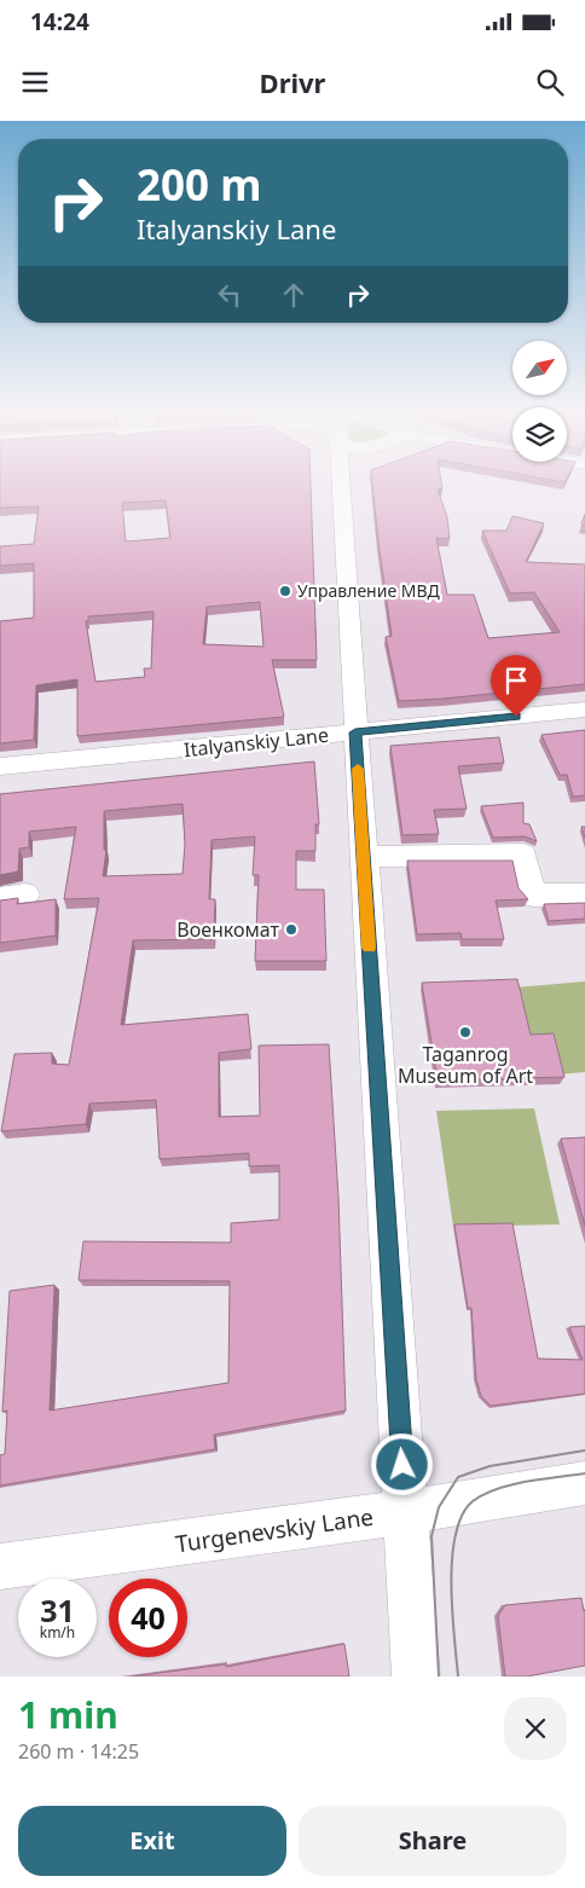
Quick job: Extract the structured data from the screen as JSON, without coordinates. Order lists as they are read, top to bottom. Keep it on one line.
{"streets":{"street":["Italyanskiy Lane","Turgenevskiy Lane"]},"places":["Управление МВД","Военкомат","Taganrog Museum of Art"],"north":"top right","page":{"status":"14:24","header":"Drivr","turn":["200 m","Italyanskiy Lane"],"speed":"31 km/h","limit":"40","heading":["1 min","260 m · 14:25"],"buttons":["Exit","Share"]}}
